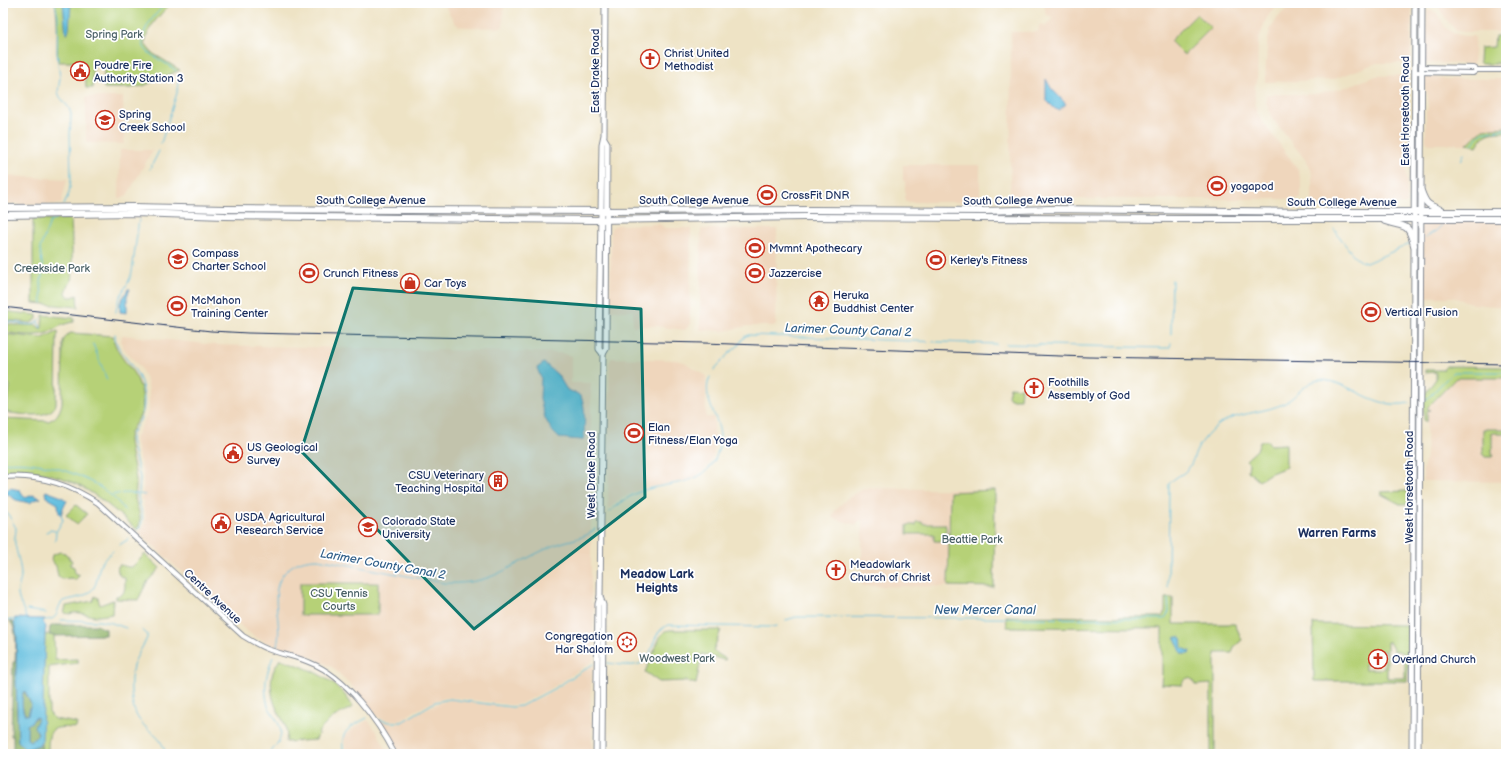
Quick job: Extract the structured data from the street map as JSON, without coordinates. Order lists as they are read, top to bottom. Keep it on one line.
{"streets":{"highway":["South College Avenue"],"main road":["East Drake Road","East Horsetooth Road","West Drake Road","West Horsetooth Road"],"street":["Centre Avenue"]},"crossings":[["East Drake Road","South College Avenue"],["East Drake Road","West Drake Road"],["East Horsetooth Road","South College Avenue"],["East Horsetooth Road","West Horsetooth Road"],["South College Avenue","West Drake Road"],["South College Avenue","West Horsetooth Road"]],"districts":["Warren Farms","Meadow Lark Heights"],"water":["Larimer County Canal 2","New Mercer Canal"],"parks":["Spring Park","Creekside Park","Beattie Park","CSU Tennis Courts","Woodwest Park"],"places":{"church":["Christ United Methodist","Foothills Assembly of God","Meadowlark Church of Christ","Overland Church"],"public building":["Poudre Fire Authority Station 3","US Geological Survey","USDA, Agricultural Research Service"],"school or university":["Spring Creek School","Compass Charter School","Colorado State University"],"sports":["yogapod","CrossFit DNR","Mvmnt Apothecary","Kerley's Fitness","Crunch Fitness","Jazzercise","McMahon Training Center","Vertical Fusion","Elan Fitness/Elan Yoga"],"shop":["Car Toys"],"temple":["Heruka Buddhist Center"],"building":["CSU Veterinary Teaching Hospital"],"synagogue":["Congregation Har Shalom"]}}
